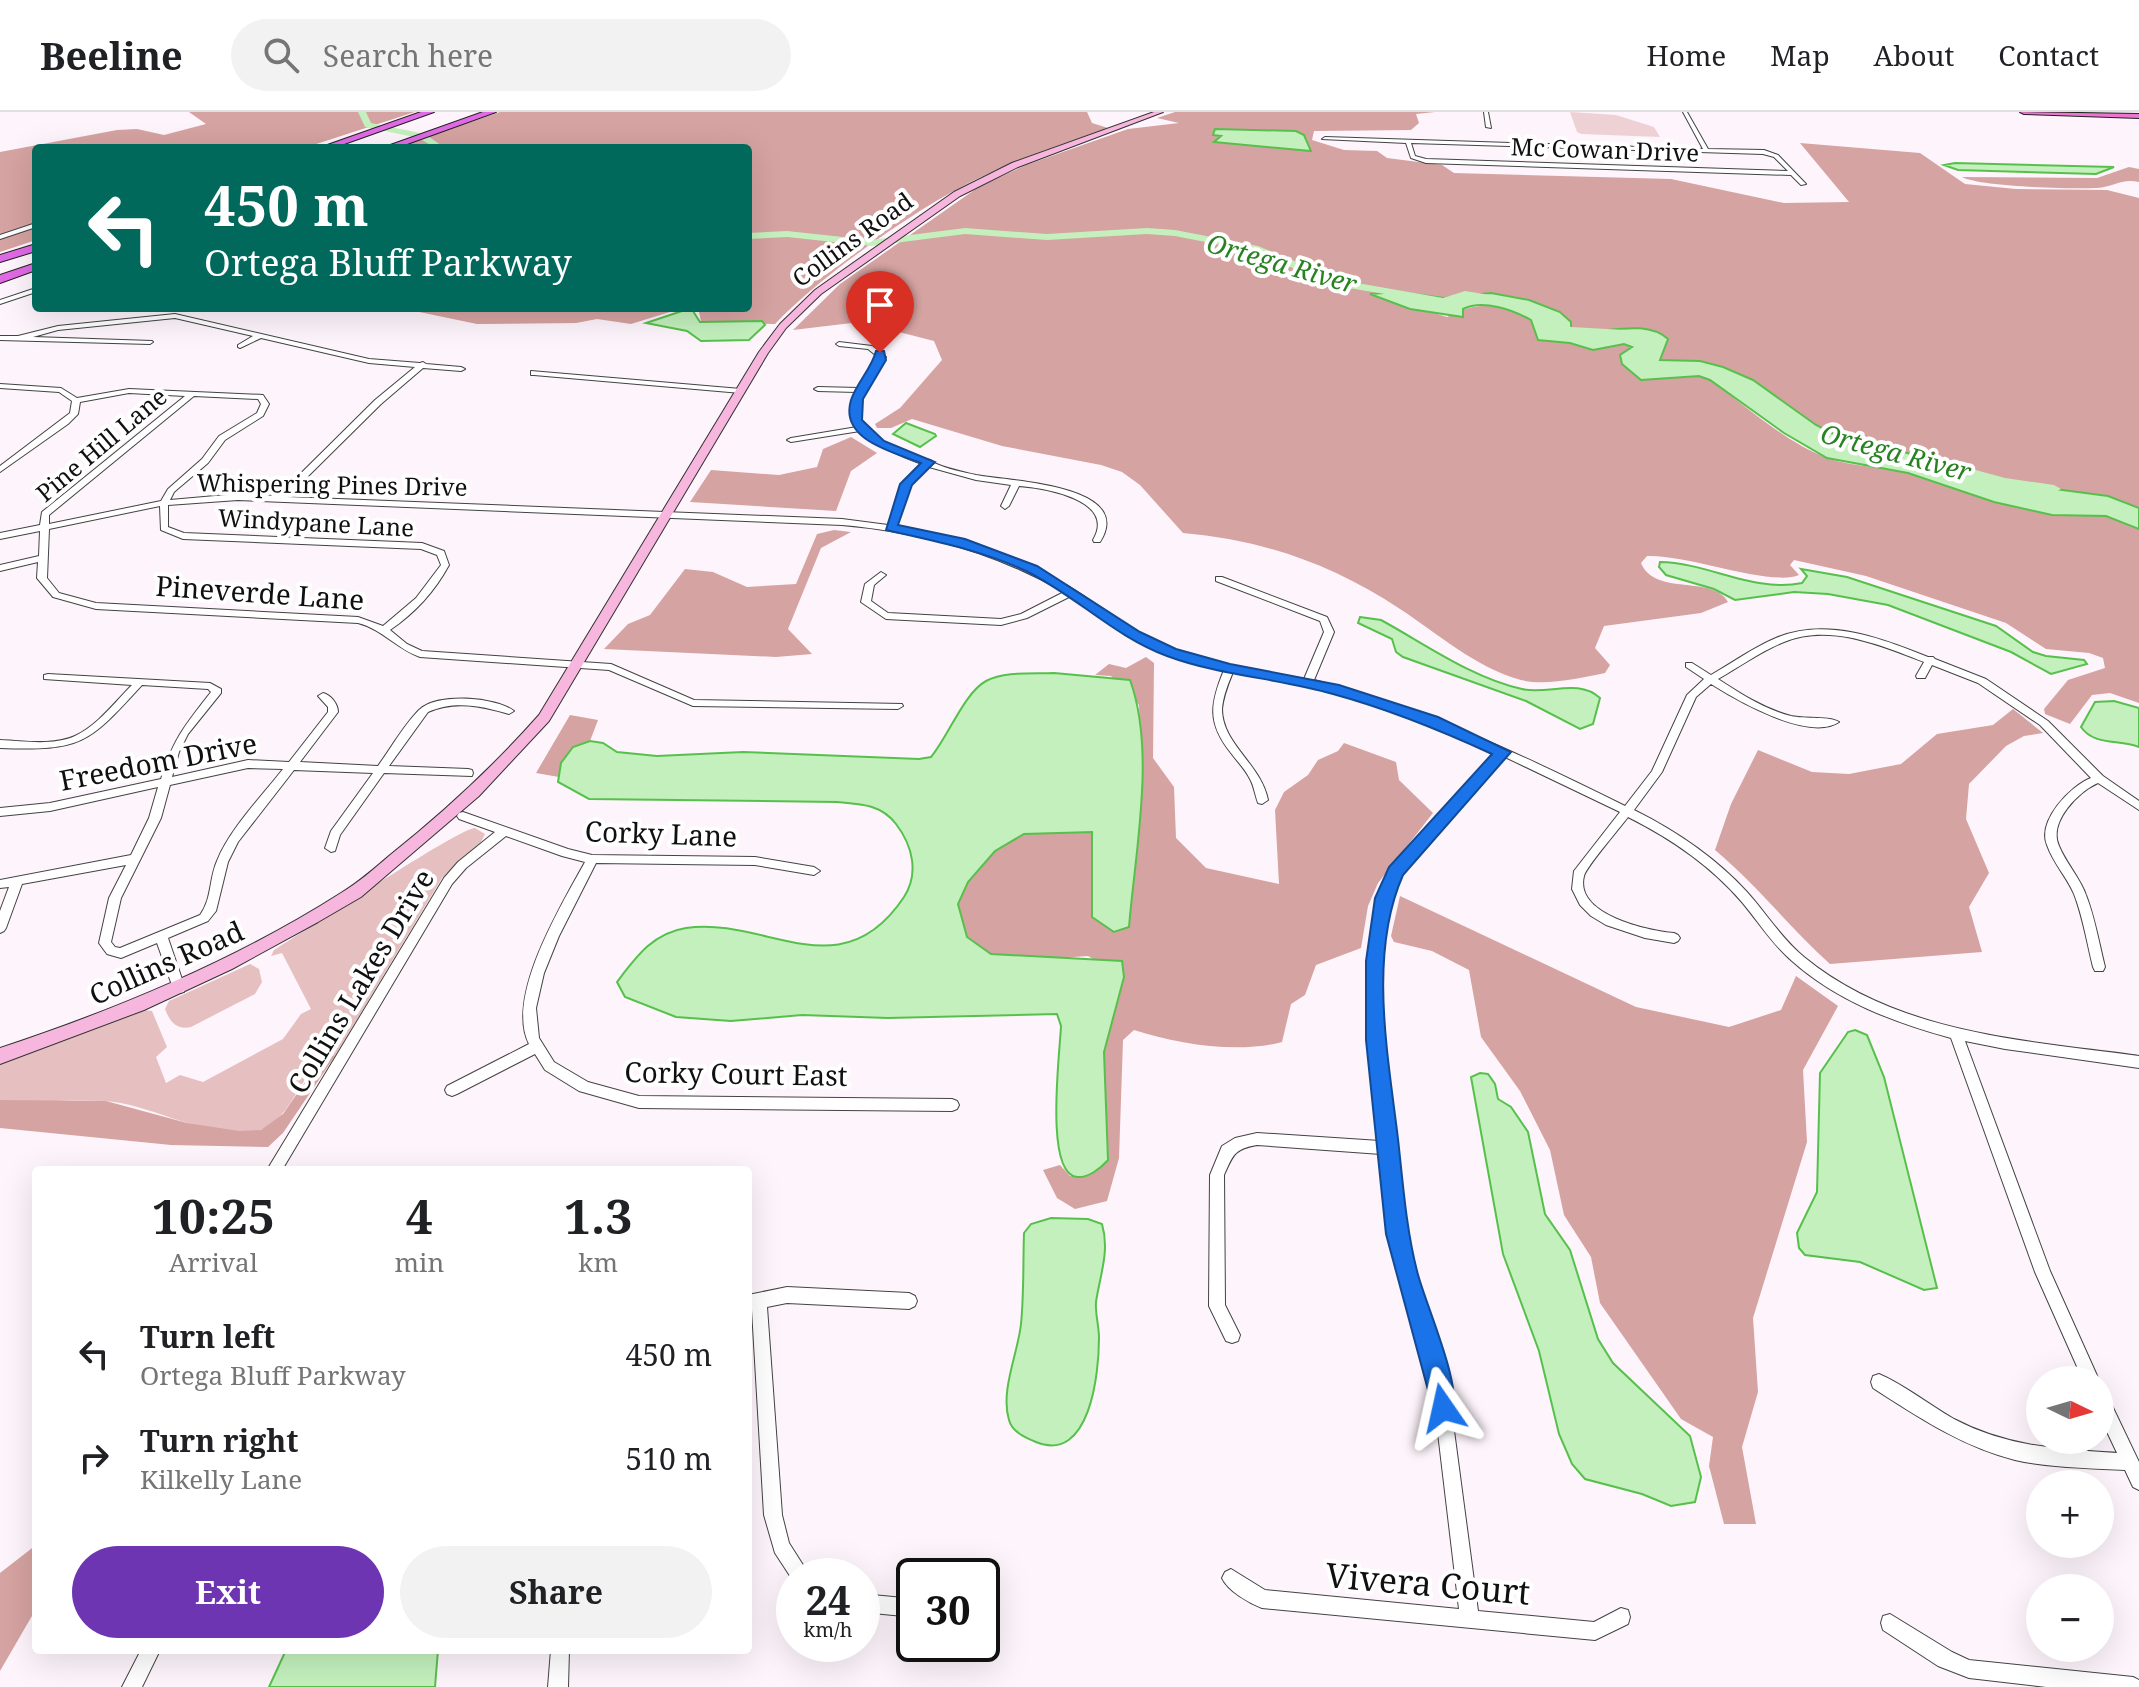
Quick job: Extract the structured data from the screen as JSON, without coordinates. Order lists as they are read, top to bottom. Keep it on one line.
{"streets":{"street":["Mc Cowan Drive","Collins Road","Pine Hill Lane","Whispering Pines Drive","Windypane Lane","Pineverde Lane","Freedom Drive","Corky Lane","Collins Lakes Drive","Corky Court East","Vivera Court"]},"crossings":[["Collins Road","Whispering Pines Drive"],["Collins Road","Pineverde Lane"],["Collins Road","Corky Lane"],["Pine Hill Lane","Whispering Pines Drive"],["Pine Hill Lane","Pineverde Lane"],["Whispering Pines Drive","Windypane Lane"],["Whispering Pines Drive","Pineverde Lane"],["Windypane Lane","Pineverde Lane"],["Corky Lane","Collins Lakes Drive"]],"water":["Ortega River"],"north":"right","page":{"header":"Beeline","search":"Search here","nav":["Home","Map","About","Contact"],"turn":["450 m","Ortega Bluff Parkway"],"eta":["10:25","Arrival","4","min","1.3","km"],"list":[{"name":"Turn left","note":"Ortega Bluff Parkway","value":"450 m"},{"name":"Turn right","note":"Kilkelly Lane","value":"510 m"}],"map_buttons":["+","−"],"buttons":["Exit","Share"],"speed":"24 km/h","limit":"30"}}
